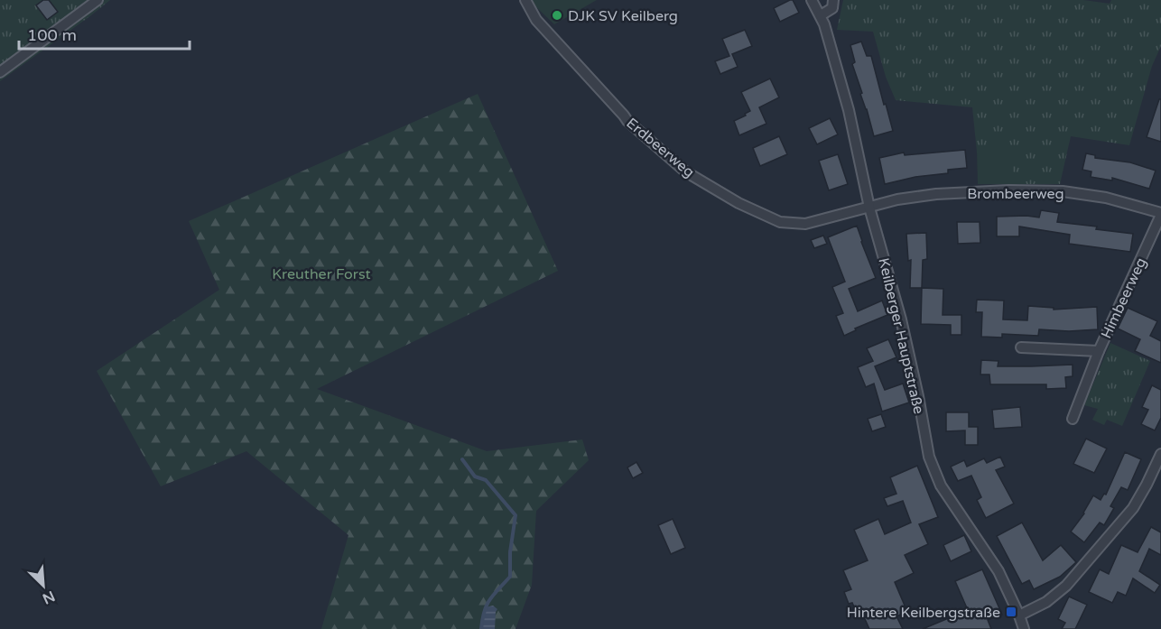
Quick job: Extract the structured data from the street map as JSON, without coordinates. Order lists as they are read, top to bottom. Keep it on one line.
{"streets":{"street":["Erdbeerweg","Brombeerweg","Himbeerweg","Keilberger Hauptstraße"]},"crossings":[["Erdbeerweg","Brombeerweg"],["Erdbeerweg","Keilberger Hauptstraße"],["Brombeerweg","Himbeerweg"],["Brombeerweg","Keilberger Hauptstraße"]],"parks":["Kreuther Forst"],"places":{"other":["DJK SV Keilberg"],"transit":["Hintere Keilbergstraße"]},"scale_bar":"100 m","north":"bottom right"}
